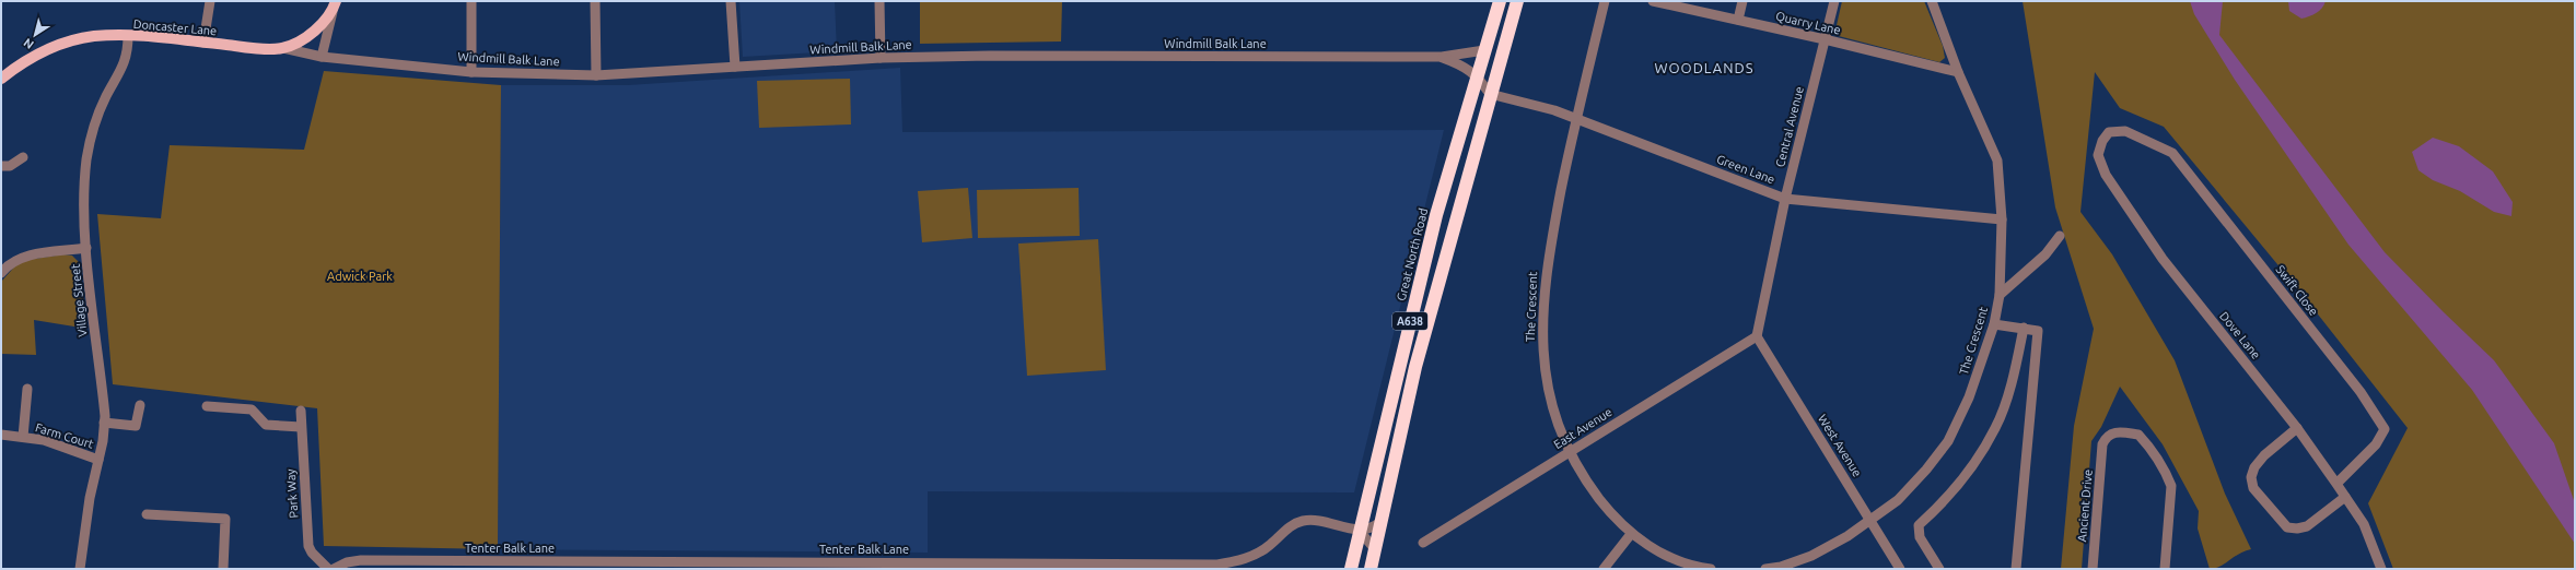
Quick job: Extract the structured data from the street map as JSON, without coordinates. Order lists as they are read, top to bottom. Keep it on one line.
{"streets":{"highway":["Great North Road","A638"],"main road":["Doncaster Lane"],"street":["Quarry Lane","Windmill Balk Lane","Central Avenue","Green Lane","Swift Close","Village Street","The Crescent","Dove Lane","East Avenue","Farm Court","West Avenue","Park Way","Ancient Drive","Tenter Balk Lane"]},"crossings":[["Quarry Lane","Central Avenue"],["Quarry Lane","The Crescent"],["Doncaster Lane","Windmill Balk Lane"],["Doncaster Lane","Village Street"],["Windmill Balk Lane","Great North Road"],["Central Avenue","Green Lane"],["Central Avenue","East Avenue"],["Central Avenue","West Avenue"],["Green Lane","The Crescent"],["Green Lane","A638"],["Great North Road","Tenter Balk Lane"],["Swift Close","Dove Lane"],["Village Street","Farm Court"],["The Crescent","East Avenue"],["The Crescent","West Avenue"],["A638","Tenter Balk Lane"],["East Avenue","West Avenue"]],"districts":["WOODLANDS"],"parks":["Adwick Park"],"north":"bottom left"}
